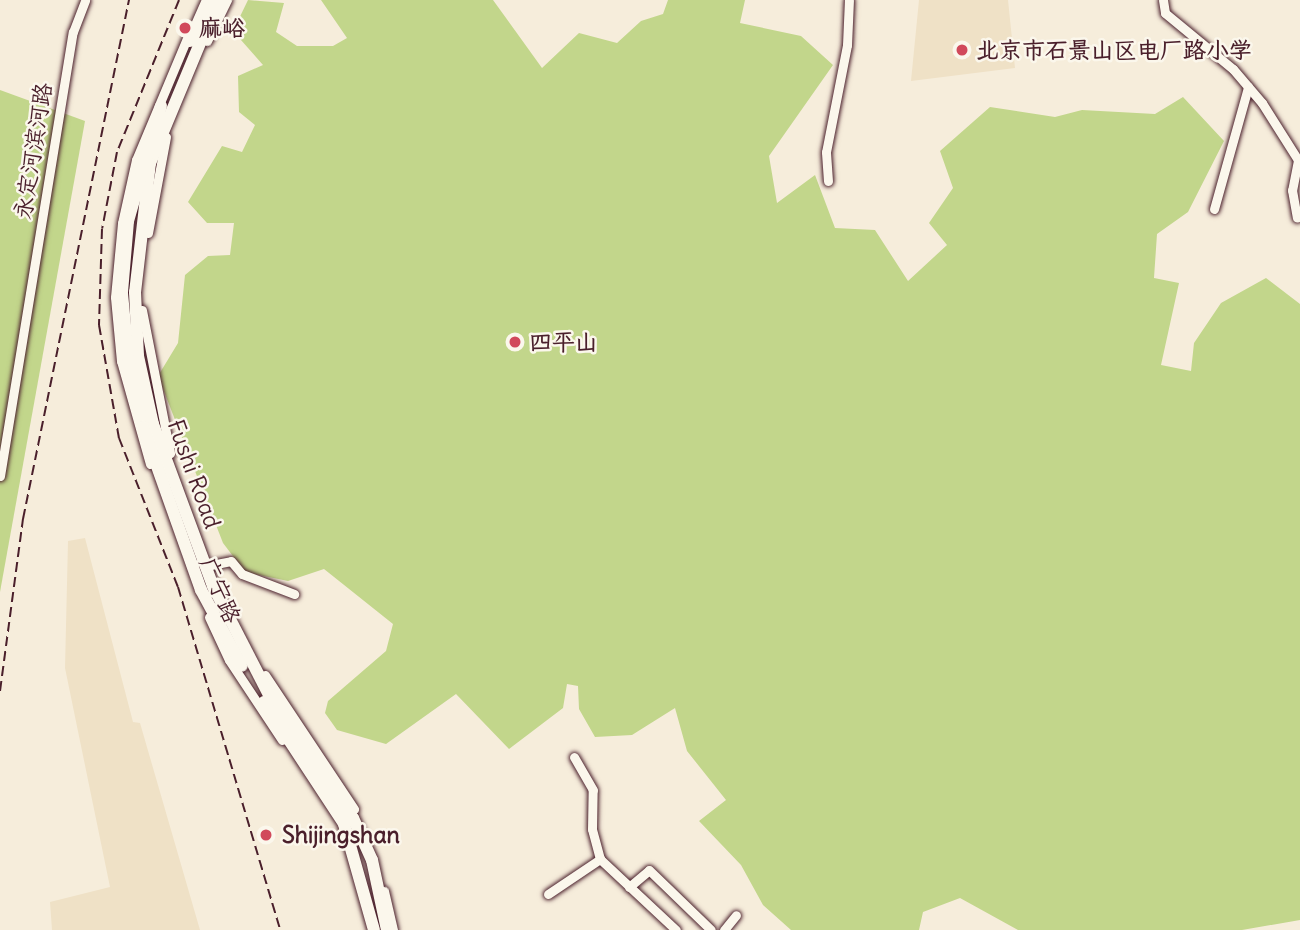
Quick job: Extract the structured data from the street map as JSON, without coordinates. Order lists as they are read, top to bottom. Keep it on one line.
{"streets":{"highway":["Fushi Road"],"street":["永定河滨河路","广宁路"]},"crossings":[["Fushi Road","广宁路"]],"places":["麻峪","北京市石景山区电厂路小学","四平山","Shijingshan"]}
